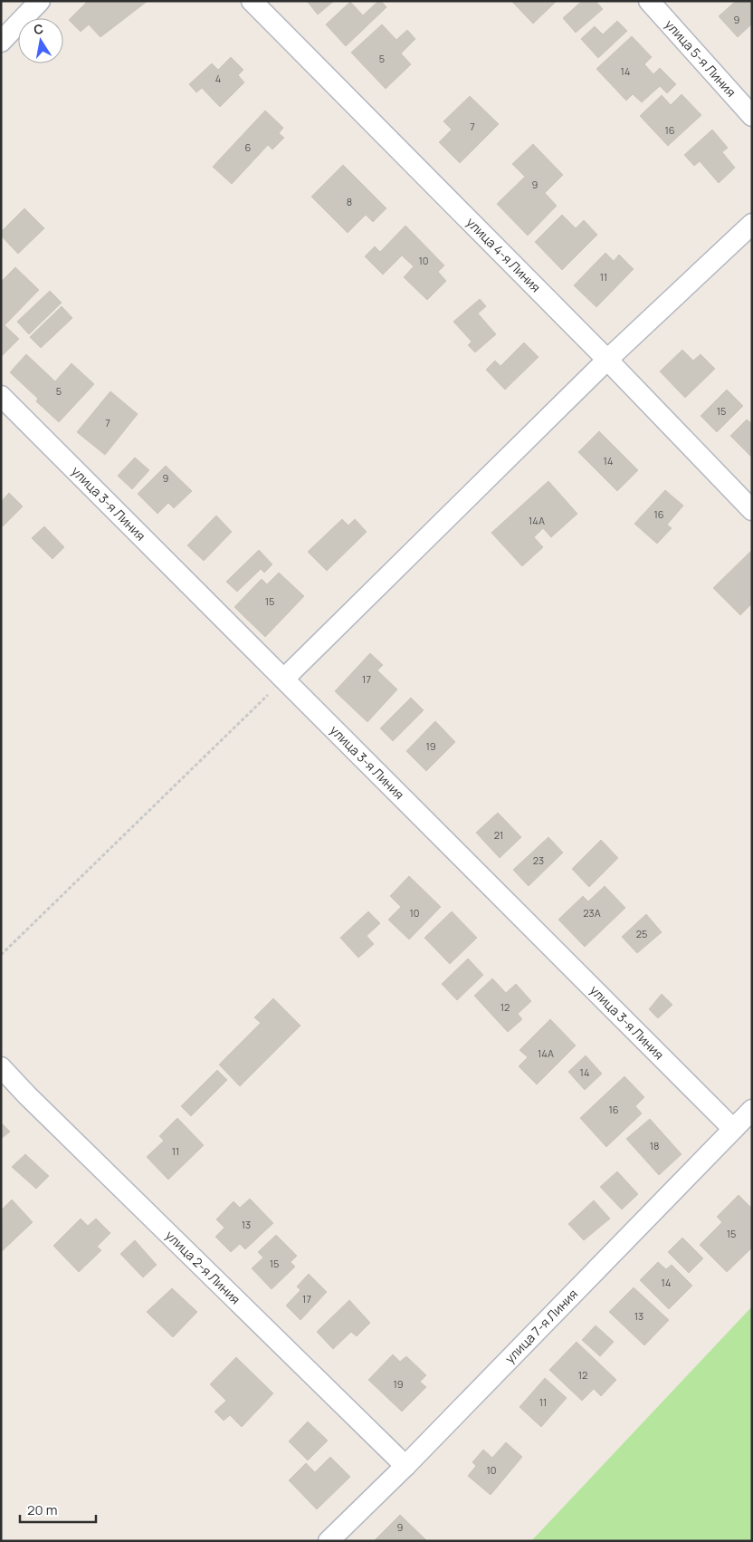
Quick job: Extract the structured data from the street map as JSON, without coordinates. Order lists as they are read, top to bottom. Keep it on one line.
{"streets":{"street":["улица 5-я Линия","улица 4-я Линия","улица 3-я Линия","улица 2-я Линия","улица 7-я Линия"]},"crossings":[["улица 3-я Линия","улица 7-я Линия"],["улица 2-я Линия","улица 7-я Линия"]],"house_numbers":["9","5","14","4","7","16","6","9","8","10","11","5","15","7","14","9","16","14А","15","17","19","21","23","10","23А","25","12","14А","14","16","18","11","13","15","15","14","17","13","12","19","11","10","9"],"scale_bar":"20 m","north":"top"}
